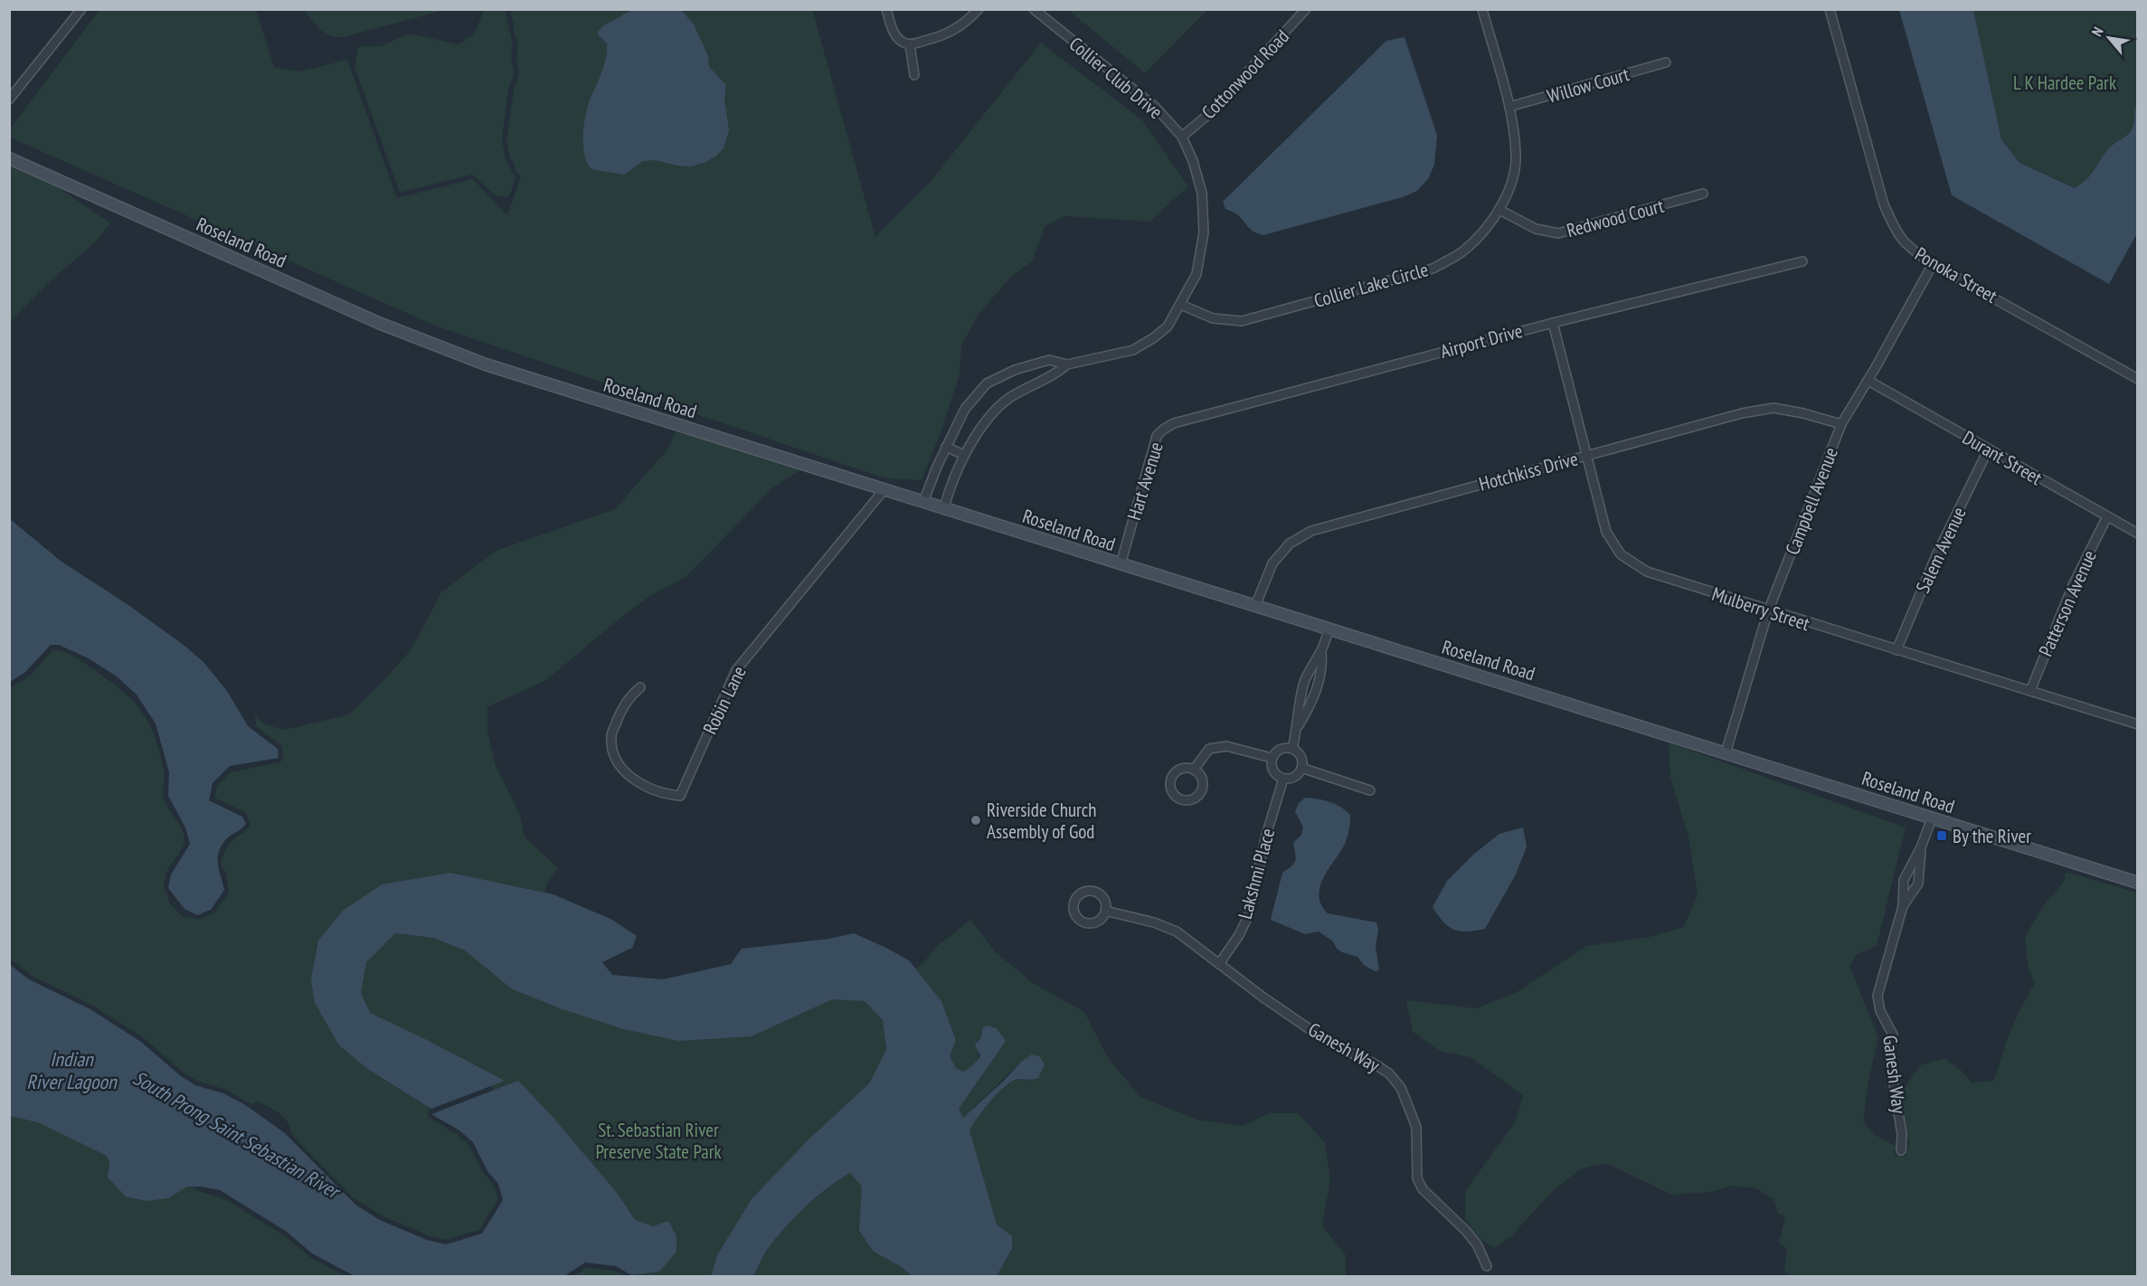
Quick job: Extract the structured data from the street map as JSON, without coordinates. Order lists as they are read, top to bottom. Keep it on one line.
{"streets":{"main road":["Roseland Road"],"street":["Cottonwood Road","Collier Club Drive","Willow Court","Redwood Court","Ponoka Street","Collier Lake Circle","Airport Drive","Durant Street","Hotchkiss Drive","Hart Avenue","Campbell Avenue","Salem Avenue","Patterson Avenue","Mulberry Street","Robin Lane","Lakshmi Place","Ganesh Way"]},"crossings":[["Cottonwood Road","Collier Club Drive"],["Collier Club Drive","Roseland Road"],["Collier Club Drive","Collier Lake Circle"],["Willow Court","Collier Lake Circle"],["Redwood Court","Collier Lake Circle"],["Roseland Road","Hotchkiss Drive"],["Roseland Road","Hart Avenue"],["Roseland Road","Campbell Avenue"],["Roseland Road","Robin Lane"],["Roseland Road","Ganesh Way"],["Ponoka Street","Campbell Avenue"],["Airport Drive","Hart Avenue"],["Airport Drive","Mulberry Street"],["Durant Street","Campbell Avenue"],["Durant Street","Salem Avenue"],["Durant Street","Patterson Avenue"],["Hotchkiss Drive","Campbell Avenue"],["Hotchkiss Drive","Mulberry Street"],["Campbell Avenue","Mulberry Street"],["Salem Avenue","Mulberry Street"],["Patterson Avenue","Mulberry Street"],["Lakshmi Place","Ganesh Way"]],"water":["Indian River Lagoon","South Prong Saint Sebastian River"],"parks":["L K Hardee Park","St. Sebastian River Preserve State Park"],"places":{"other":["Riverside Church Assembly of God"],"transit":["By the River"]},"north":"top left"}
